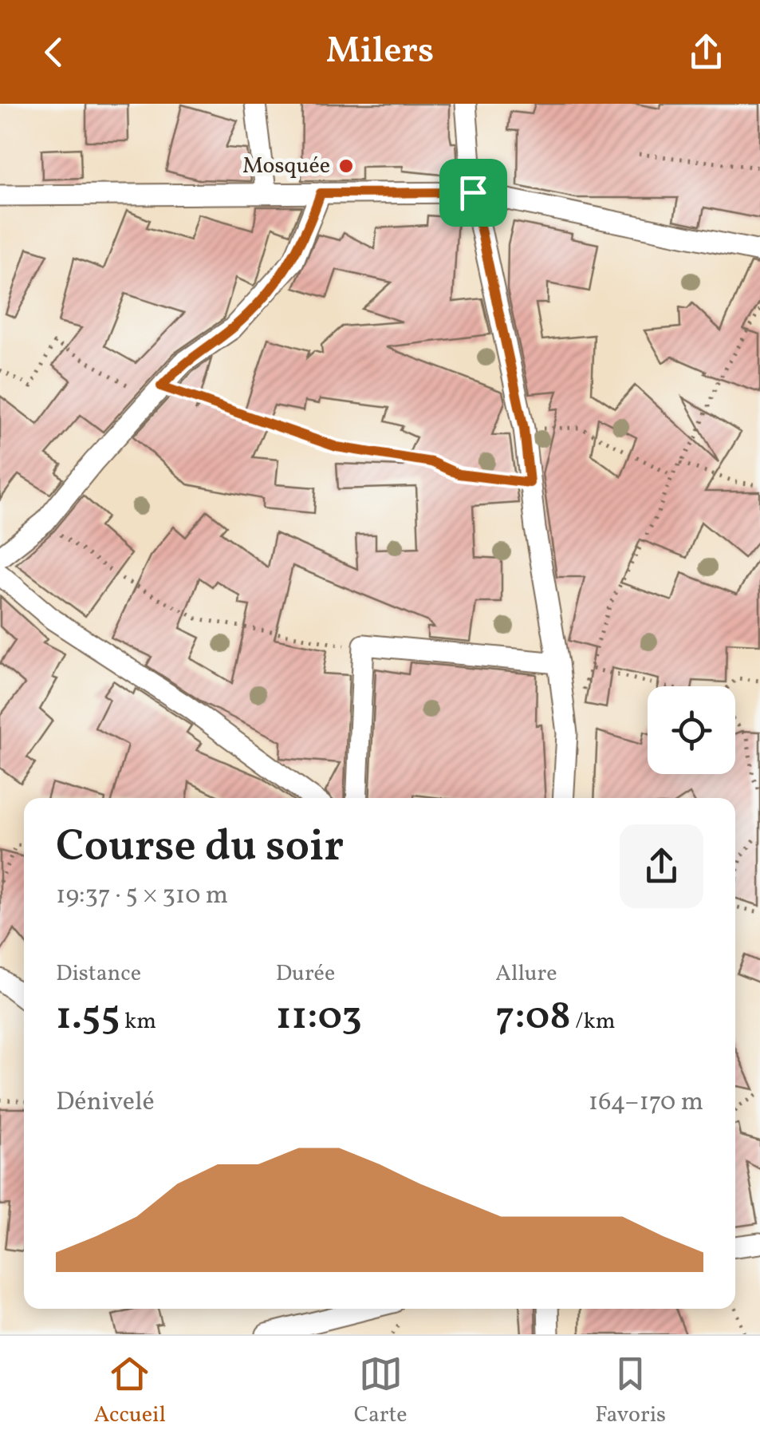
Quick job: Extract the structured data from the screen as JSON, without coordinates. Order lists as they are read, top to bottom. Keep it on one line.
{"places":["Mosquée"],"page":{"header":"Milers","heading":["Course du soir","19:37 · 5 × 310 m"],"stats":[["Distance","1.55 km"],["Durée","11:03"],["Allure","7:08 /km"]],"chart":["Dénivelé","164–170 m"],"tabs":["Accueil","Carte","Favoris"]}}
